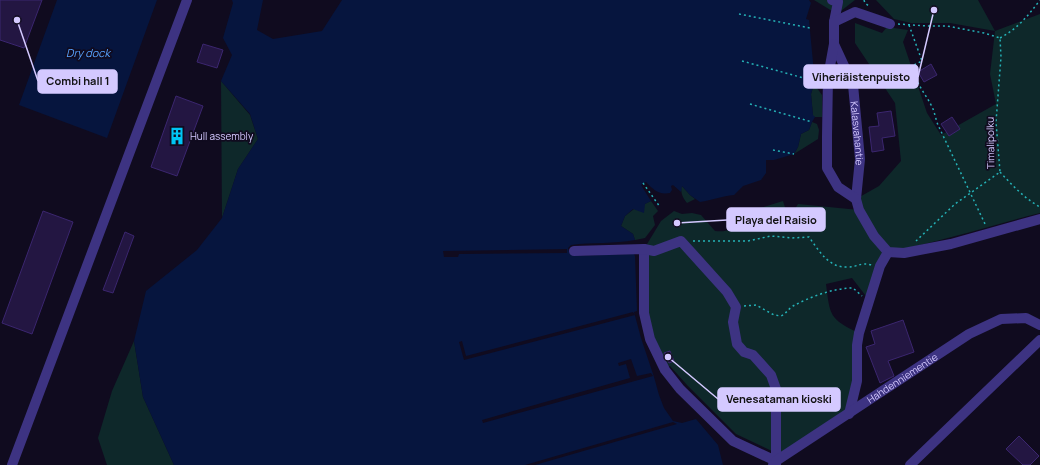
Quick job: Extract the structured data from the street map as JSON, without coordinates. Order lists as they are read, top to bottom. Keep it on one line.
{"streets":{"street":["Kalasvahantie","Hahdenniementie"],"path":["Timalipolku"]},"water":["Dry dock"],"places":{"other":["Viheriäistenpuisto","Combi hall 1","Playa del Raisio","Venesataman kioski"],"building":["Hull assembly"]}}
